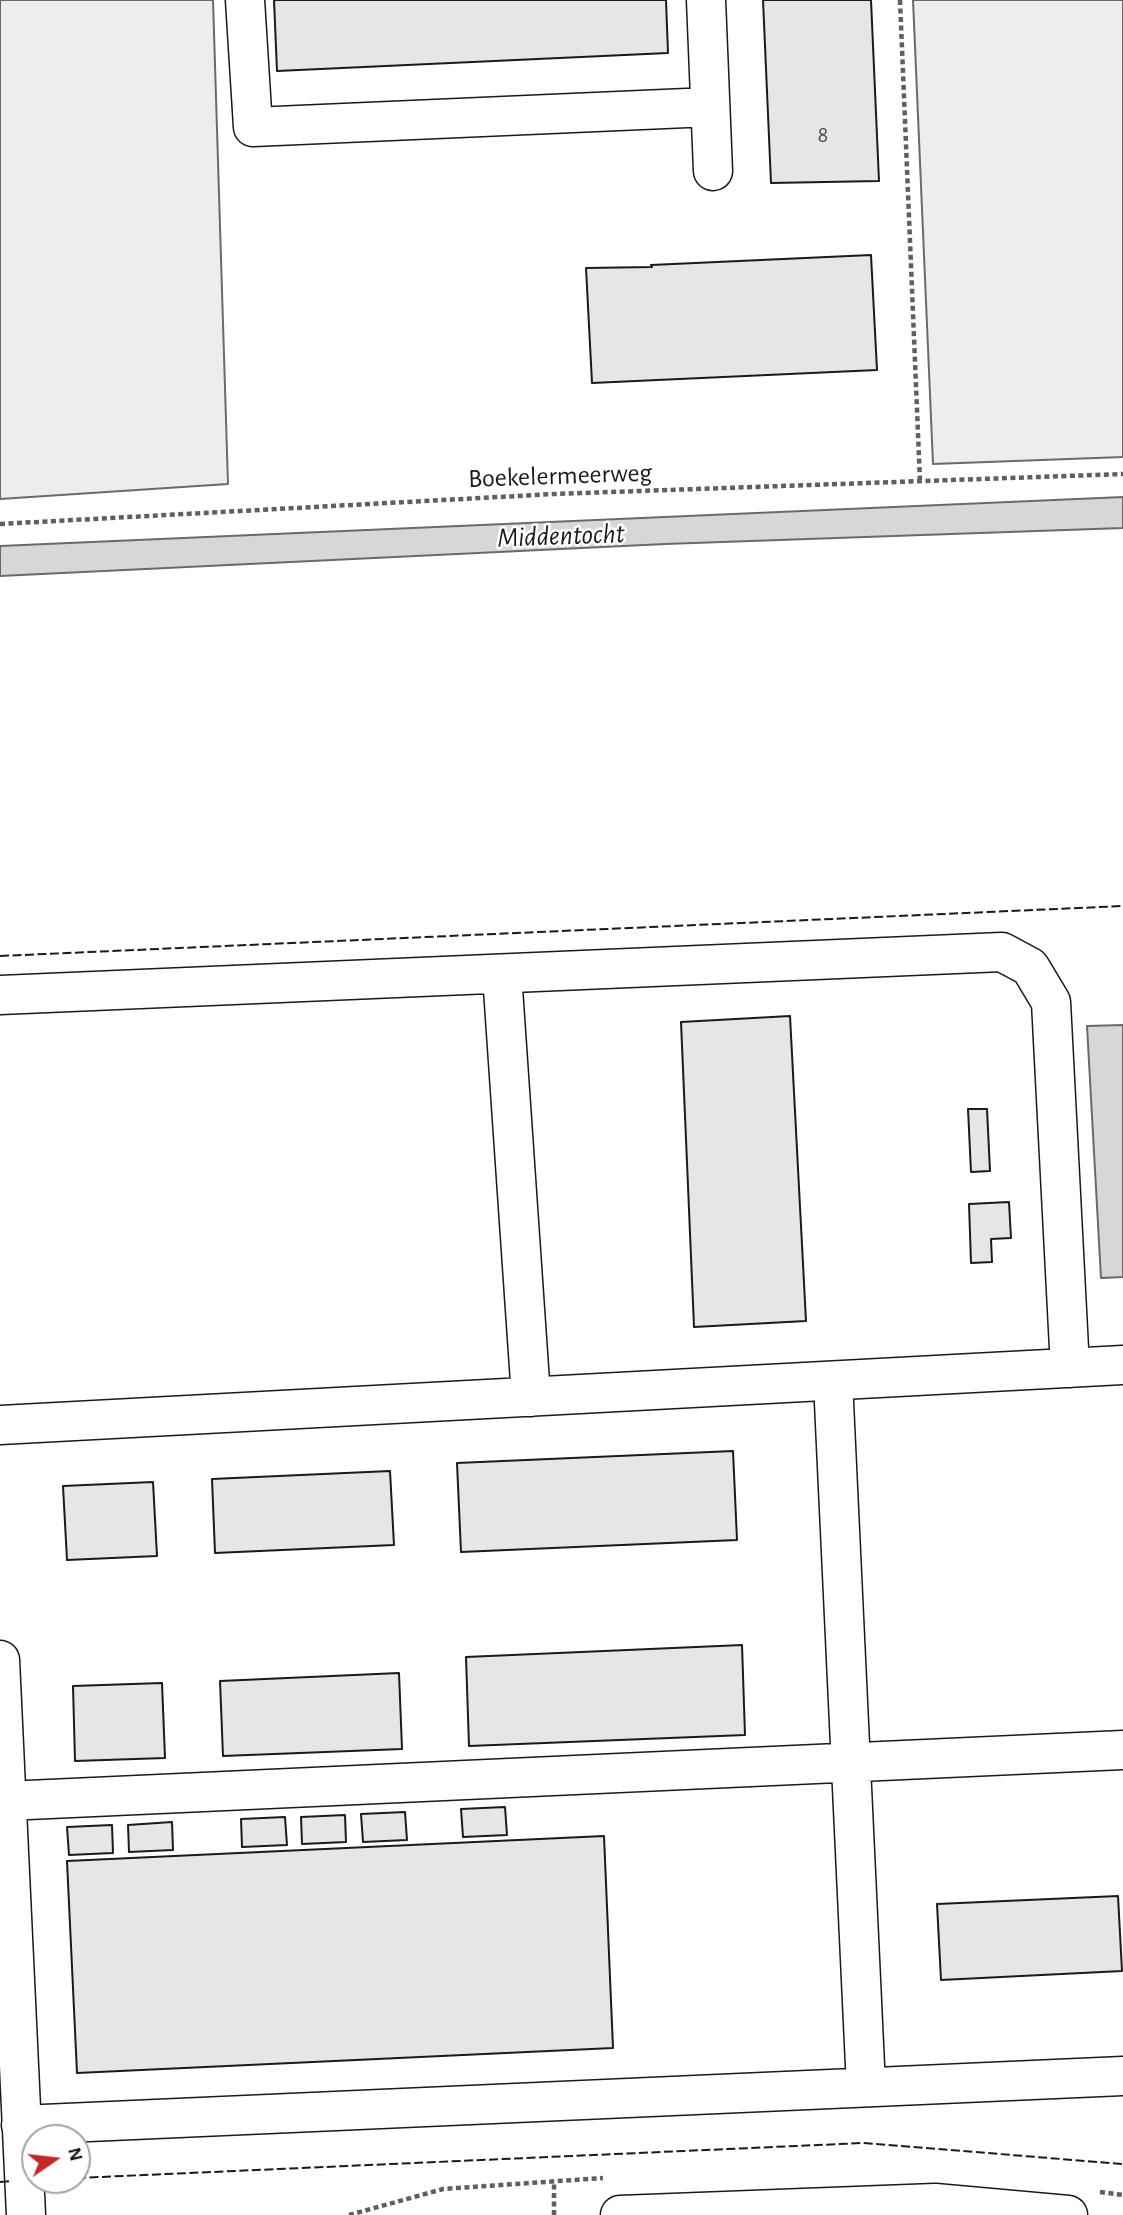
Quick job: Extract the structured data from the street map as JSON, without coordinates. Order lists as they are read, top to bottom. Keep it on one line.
{"streets":{"path":["Boekelermeerweg"]},"water":["Middentocht"],"house_numbers":["8"],"north":"right"}
